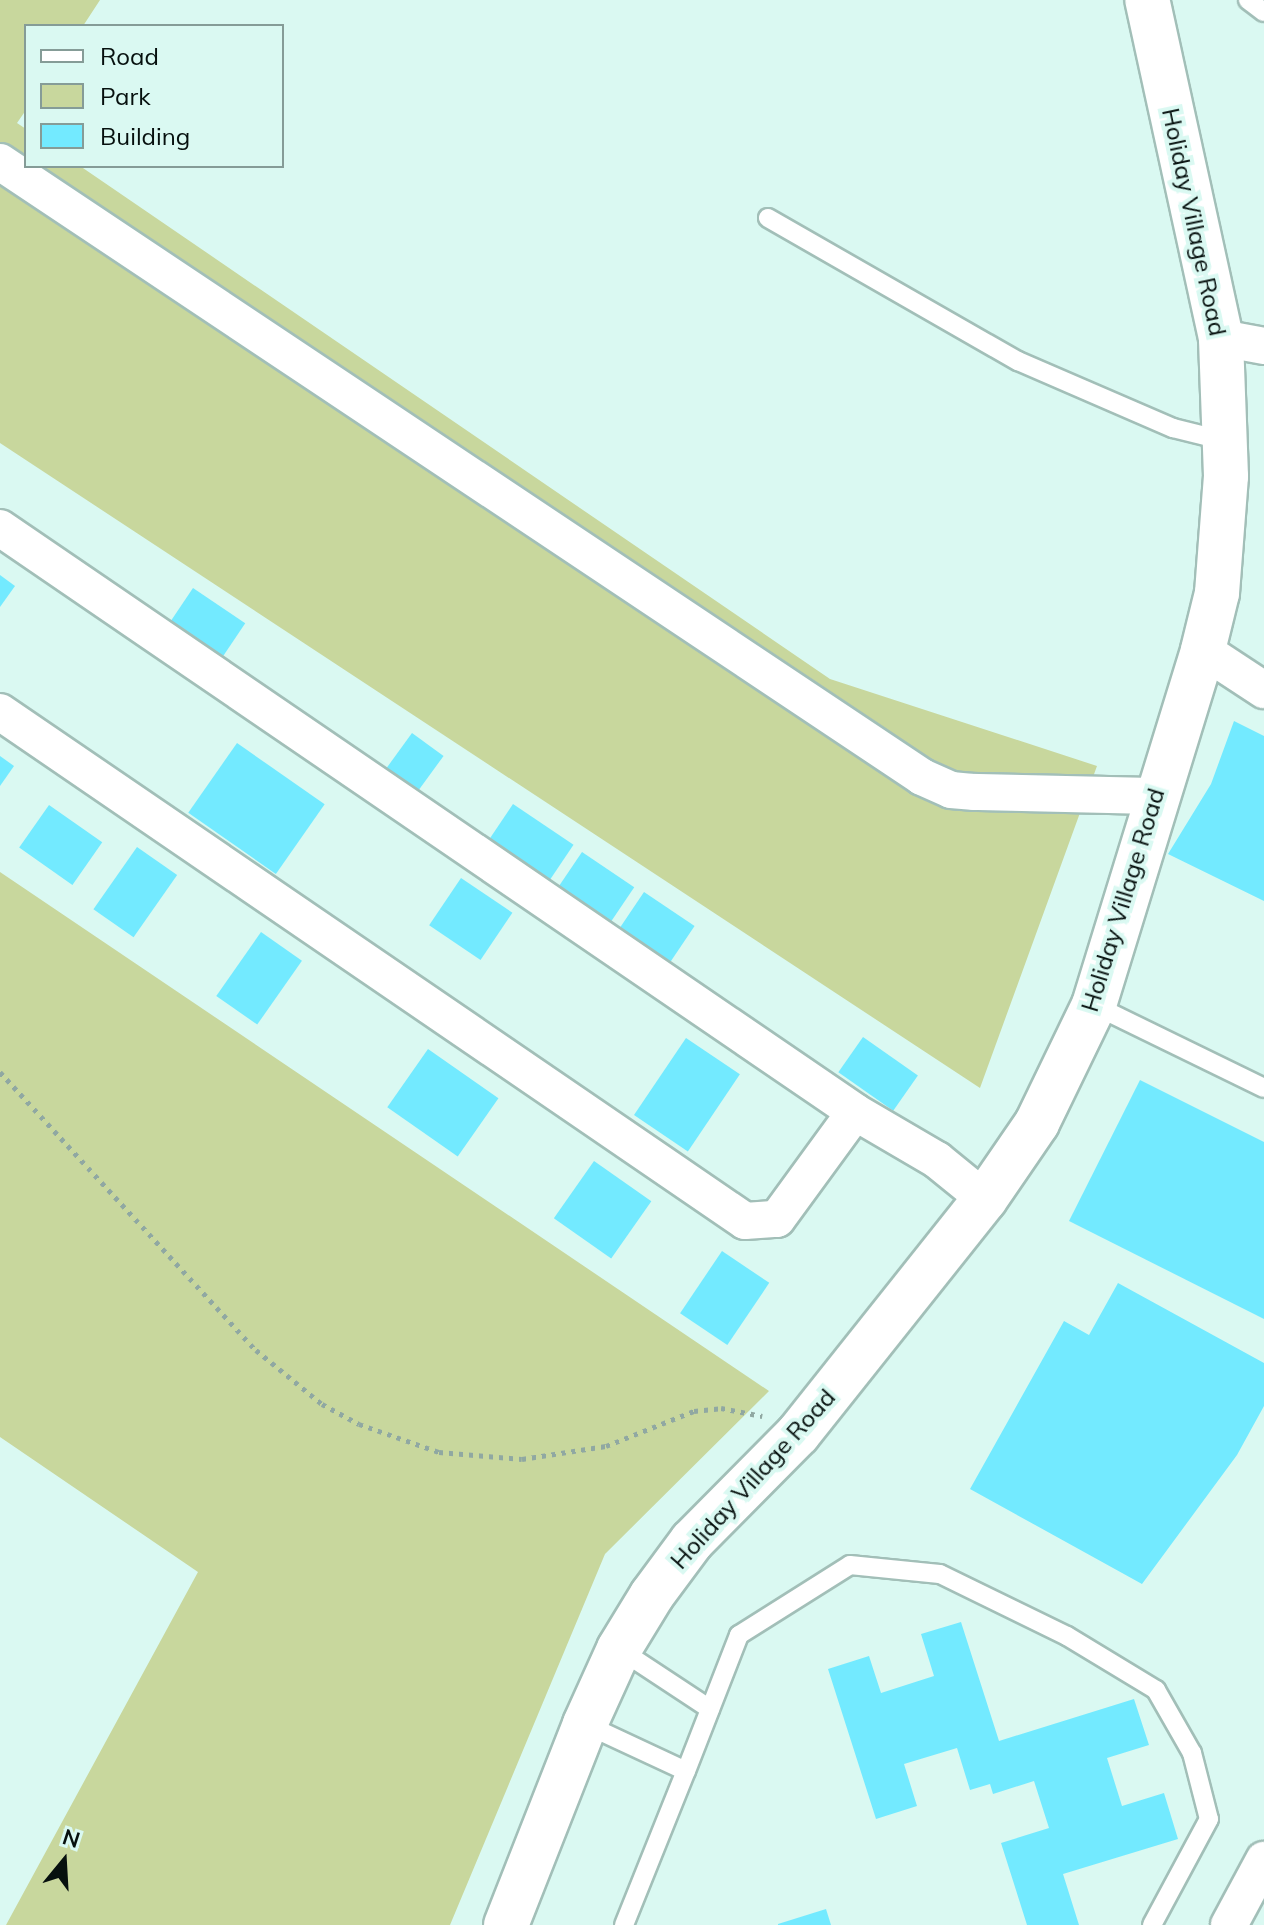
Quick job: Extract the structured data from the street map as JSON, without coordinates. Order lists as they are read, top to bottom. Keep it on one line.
{"streets":{"street":["Holiday Village Road"]},"legend":["Road","Park","Building"],"north":"top"}
